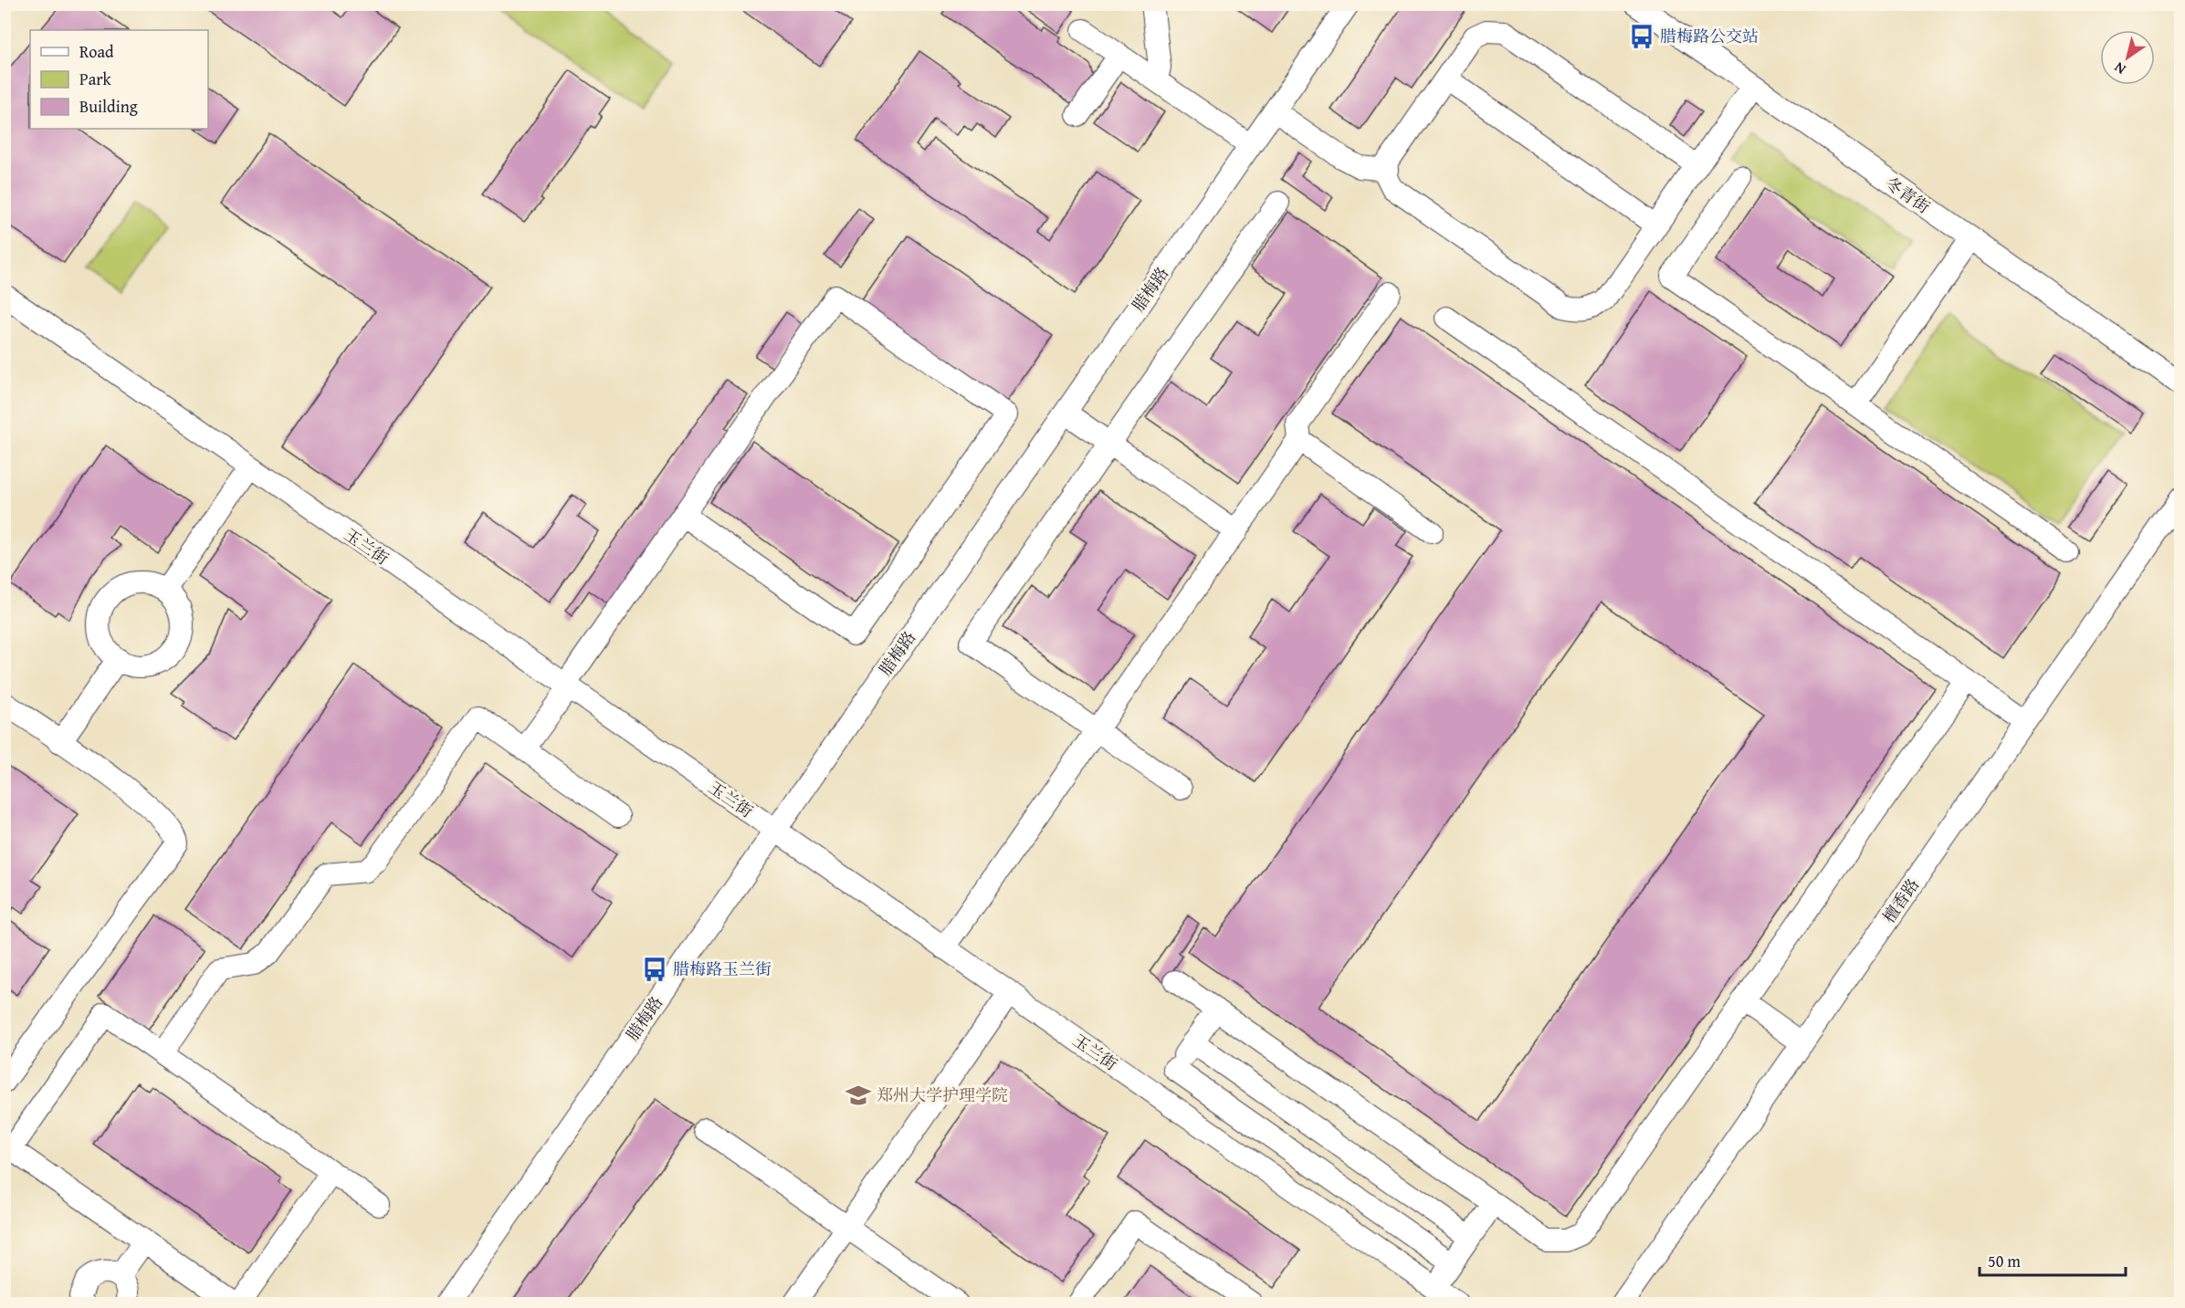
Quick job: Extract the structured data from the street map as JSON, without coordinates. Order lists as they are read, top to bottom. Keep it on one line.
{"streets":{"street":["冬青街","腊梅路","玉兰街","檀香路"]},"crossings":[["腊梅路","玉兰街"]],"places":{"bus stop":["腊梅路公交站","腊梅路玉兰街"],"school or university":["郑州大学护理学院"]},"legend":["Road","Park","Building"],"scale_bar":"50 m","north":"bottom left"}
